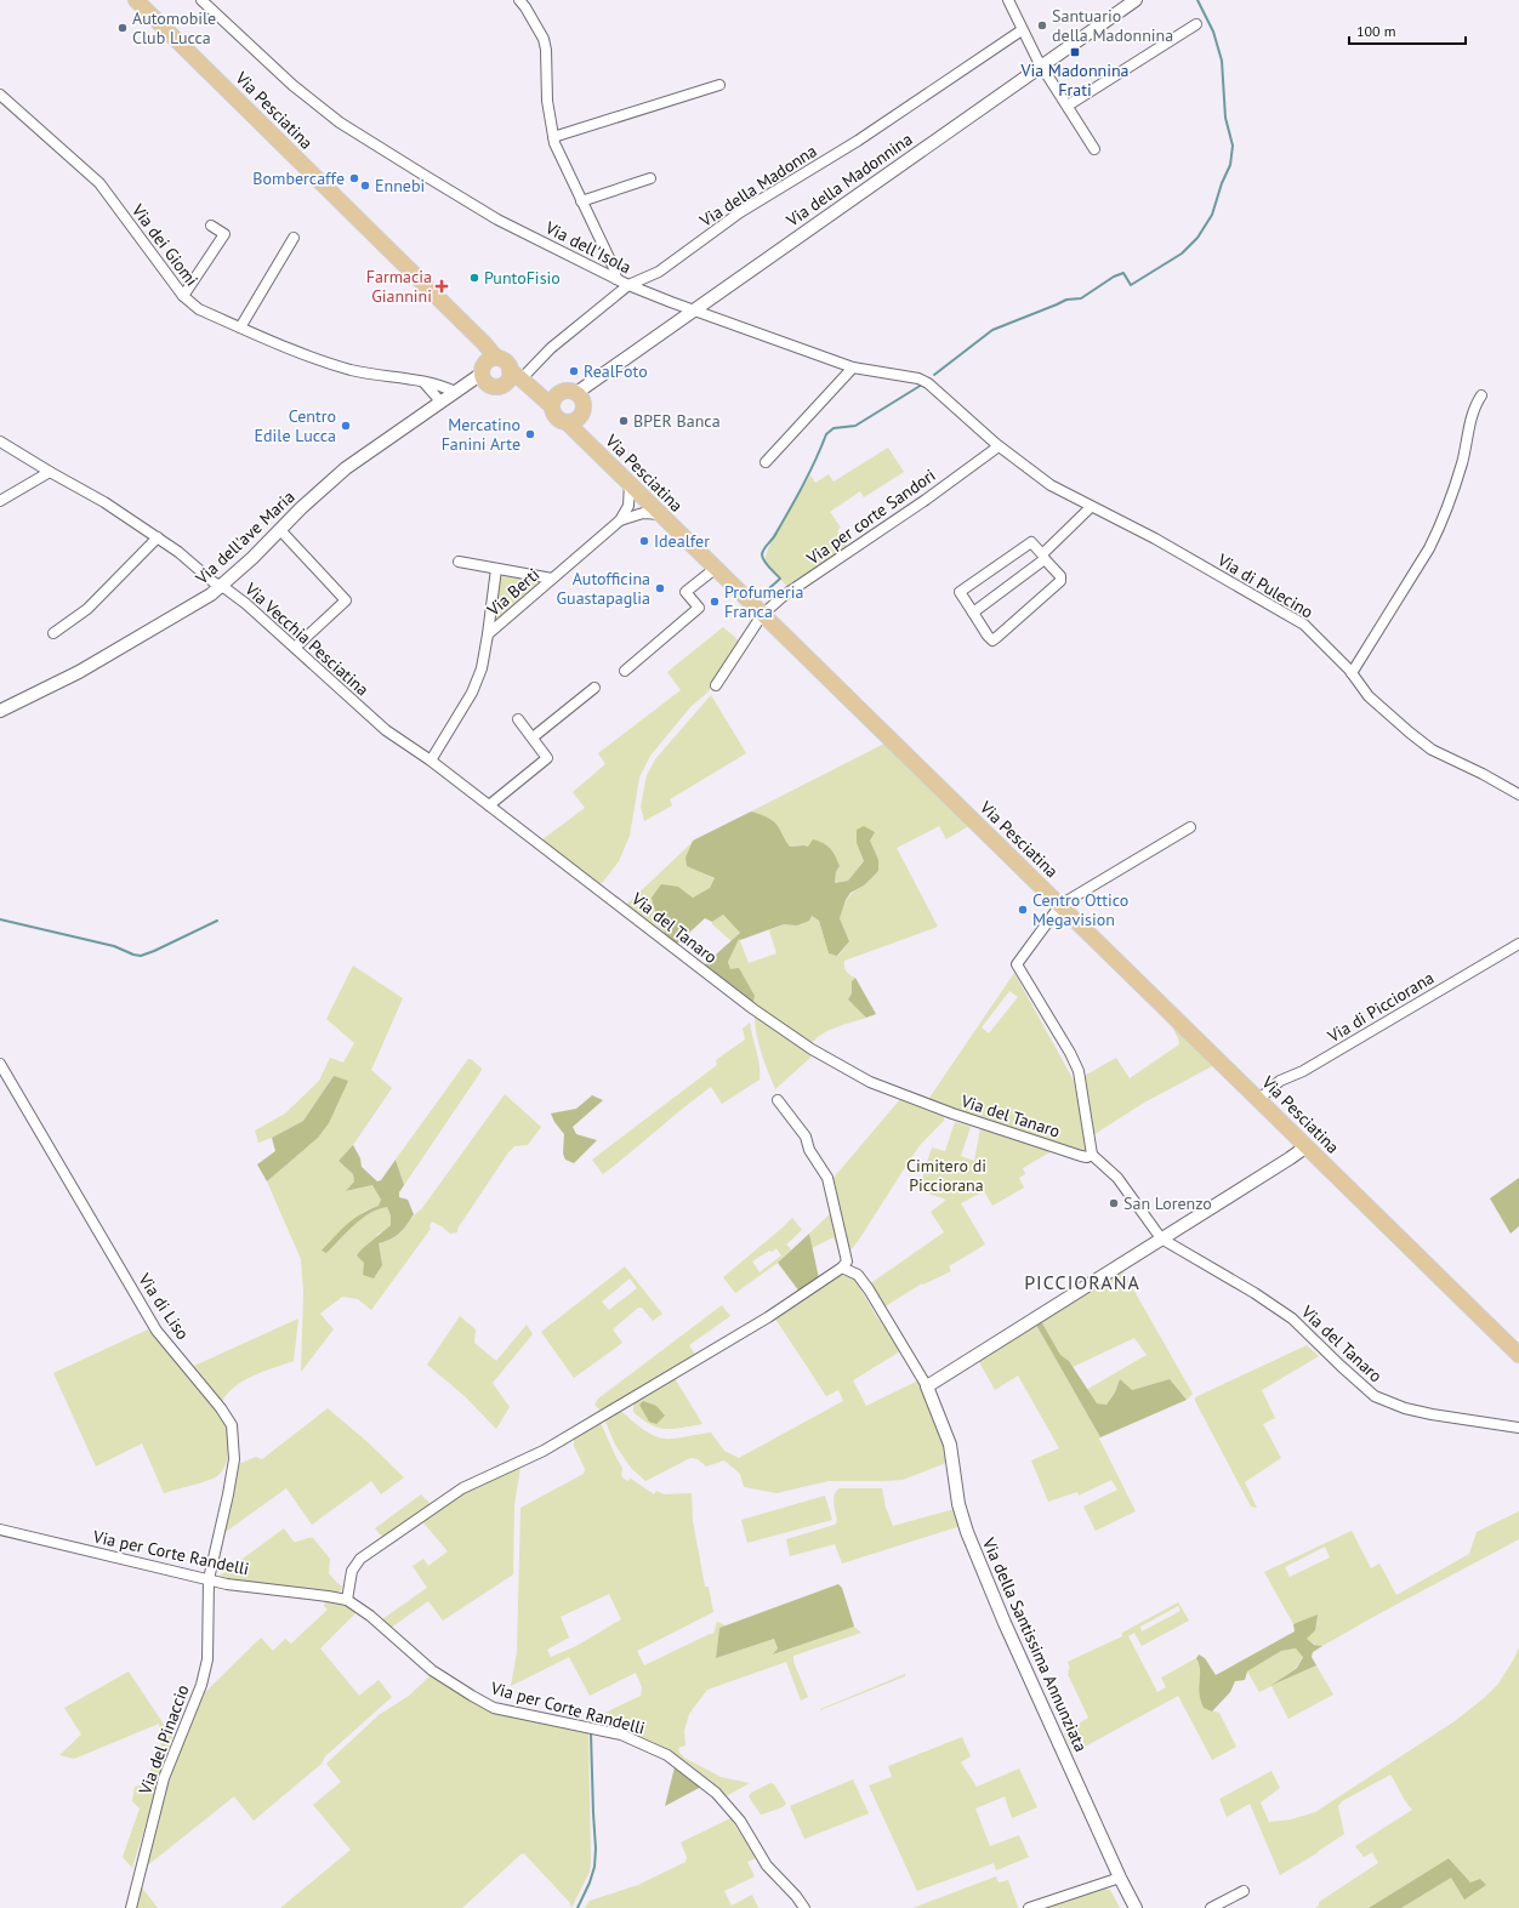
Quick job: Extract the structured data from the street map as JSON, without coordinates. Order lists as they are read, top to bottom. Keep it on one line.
{"streets":{"main road":["Via Pesciatina"],"street":["Via della Madonnina","Via della Madonna","Via dei Giomi","Via dell'Isola","Via per corte Sandori","Via dell'ave Maria","Via di Pulecino","Via Berti","Via Vecchia Pesciatina","Via del Tanaro","Via di Picciorana","Via di Liso","Via per Corte Randelli","Via della Santissima Annunziata","Via del Pinaccio"]},"crossings":[["Via Pesciatina","Via della Madonnina"],["Via Pesciatina","Via della Madonna"],["Via Pesciatina","Via per corte Sandori"],["Via Pesciatina","Via dell'ave Maria"],["Via Pesciatina","Via di Picciorana"],["Via della Madonnina","Via dell'Isola"],["Via della Madonna","Via dell'Isola"],["Via della Madonna","Via dell'ave Maria"],["Via dei Giomi","Via dell'ave Maria"],["Via dell'Isola","Via per corte Sandori"],["Via dell'Isola","Via di Pulecino"],["Via per corte Sandori","Via di Pulecino"],["Via dell'ave Maria","Via Vecchia Pesciatina"],["Via Berti","Via Vecchia Pesciatina"],["Via Vecchia Pesciatina","Via del Tanaro"],["Via di Liso","Via per Corte Randelli"],["Via di Liso","Via del Pinaccio"],["Via per Corte Randelli","Via del Pinaccio"]],"districts":["PICCIORANA"],"parks":["Cimitero di Picciorana"],"places":{"other":["Santuario della Madonnina","Automobile Club Lucca","Bombercaffe","Ennebi","PuntoFisio","RealFoto","BPER Banca","Centro Edile Lucca","Mercatino Fanini Arte","Idealfer","Autofficina Guastapaglia","Profumeria Franca","Centro Ottico Megavision","San Lorenzo"],"transit":["Via Madonnina Frati"],"health":["Farmacia Giannini"]},"scale_bar":"100 m"}
